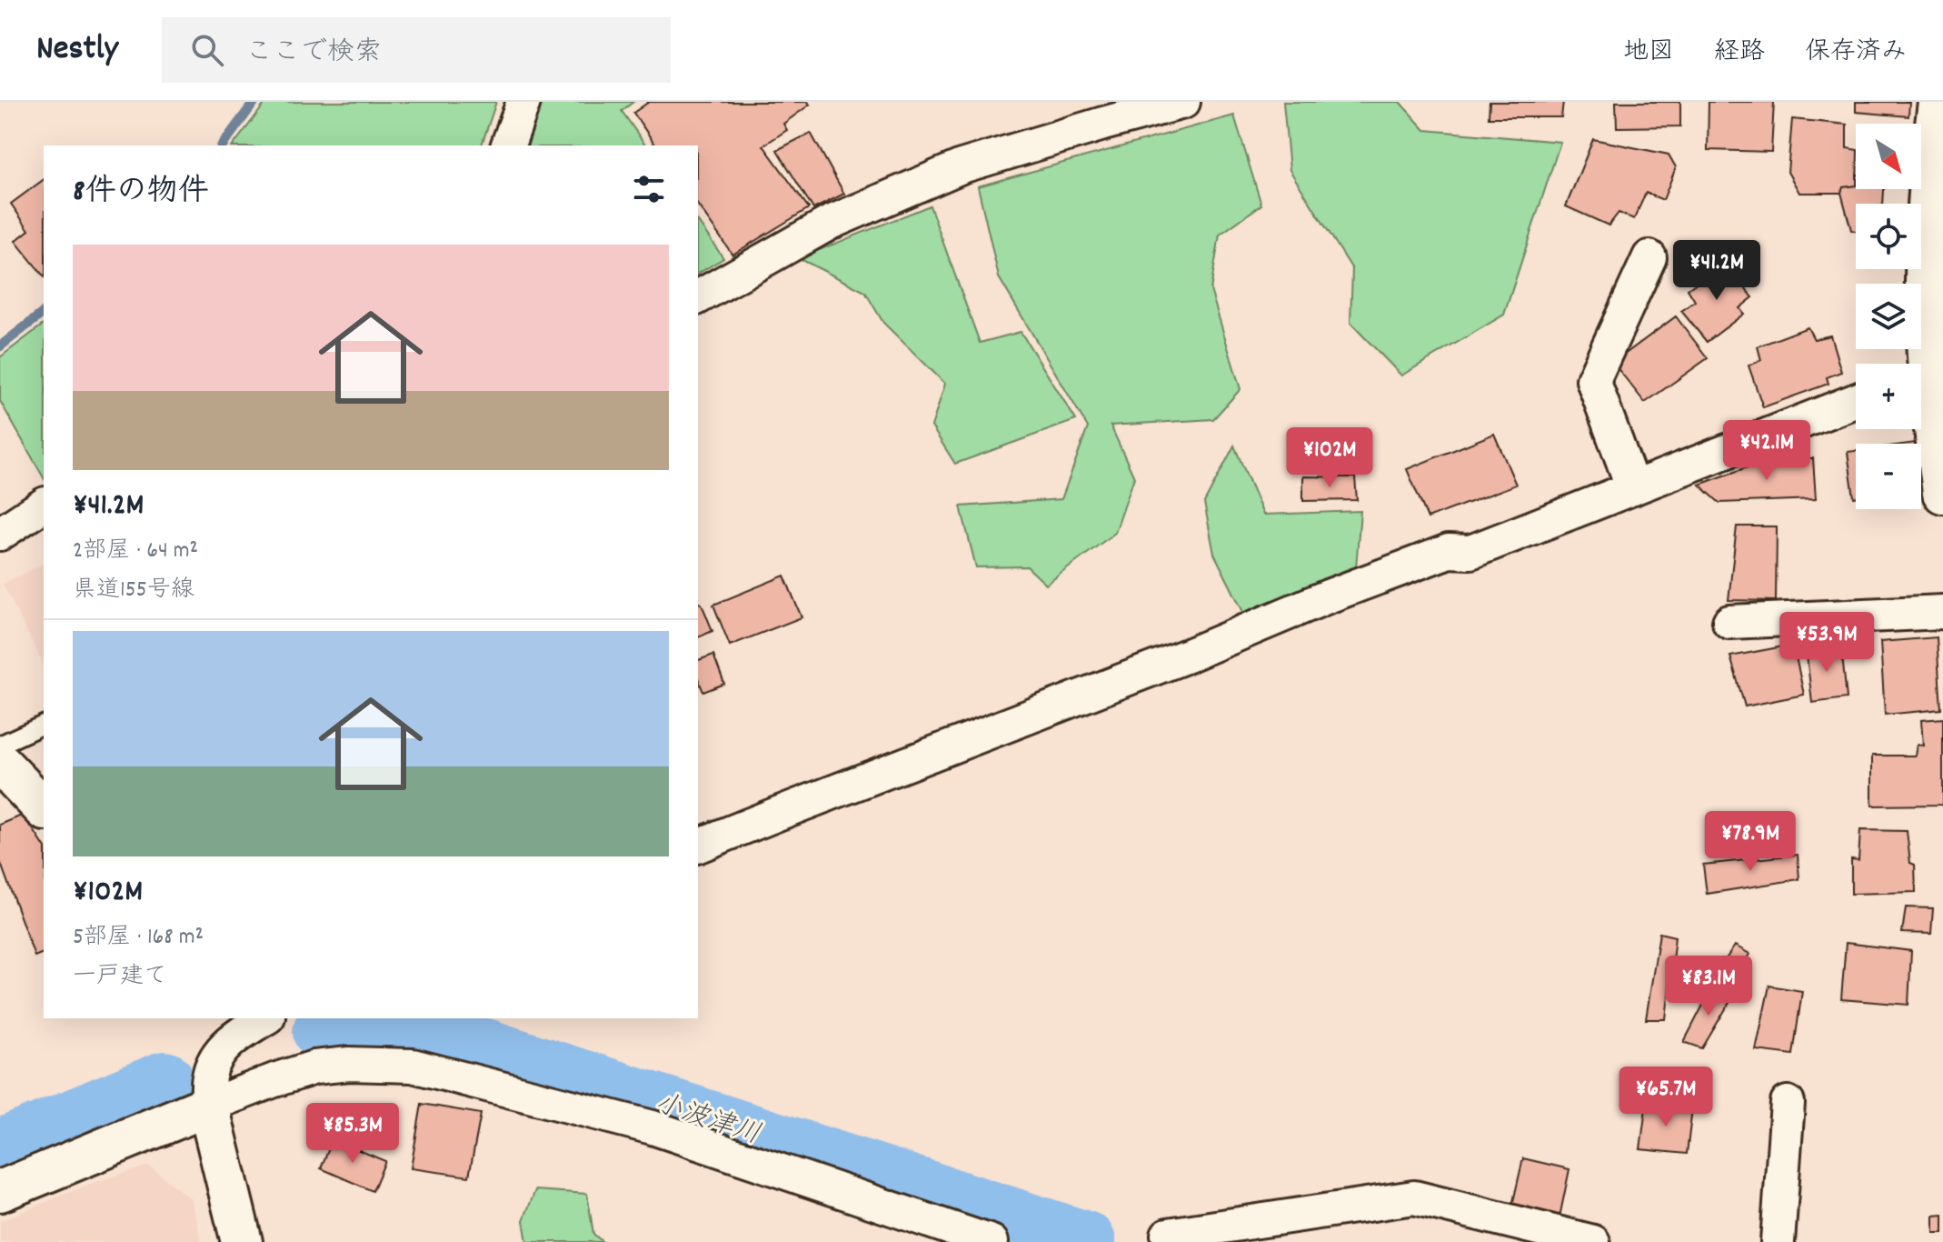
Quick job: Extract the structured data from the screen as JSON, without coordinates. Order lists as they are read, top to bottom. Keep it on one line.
{"water":["小波津川"],"north":"bottom right","page":{"header":"Nestly","search":"ここで検索","nav":["地図","経路","保存済み"],"map_buttons":["+","−"],"heading":"8件の物件","list":[{"name":"¥41.2M","note":"2部屋 · 64 m² · 県道155号線"},{"name":"¥102M","note":"5部屋 · 168 m² · 一戸建て"}],"price":["¥41.2M","¥42.1M","¥102M","¥53.9M","¥78.9M","¥83.1M","¥65.7M","¥85.3M"]}}
